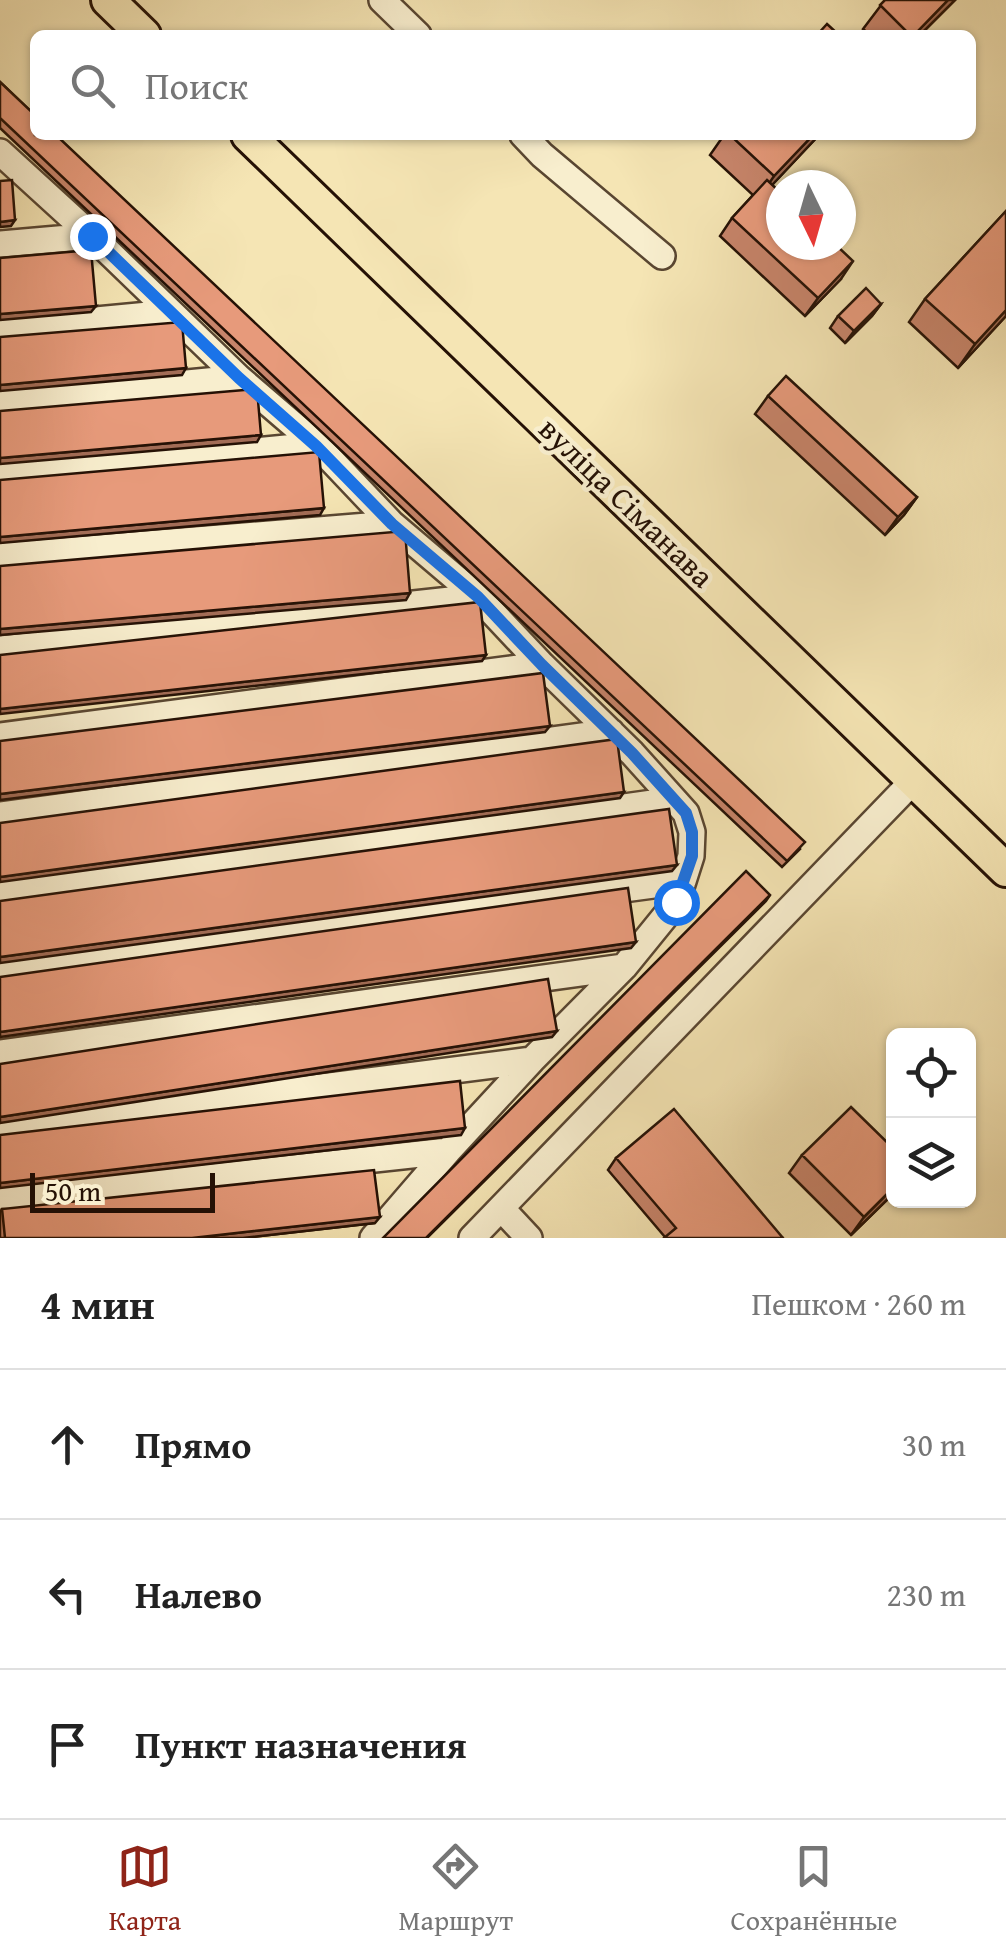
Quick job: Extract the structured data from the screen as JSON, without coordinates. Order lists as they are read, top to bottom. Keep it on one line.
{"streets":{"main road":["вуліца Сіманава"]},"scale_bar":"50 m","north":"bottom","page":{"search":"Поиск","scale":"50 m","heading":["4 мин","Пешком · 260 m"],"list":[["Прямо","30 m"],["Налево","230 m"],"Пункт назначения"],"nav":["Карта","Маршрут","Сохранённые"]}}
